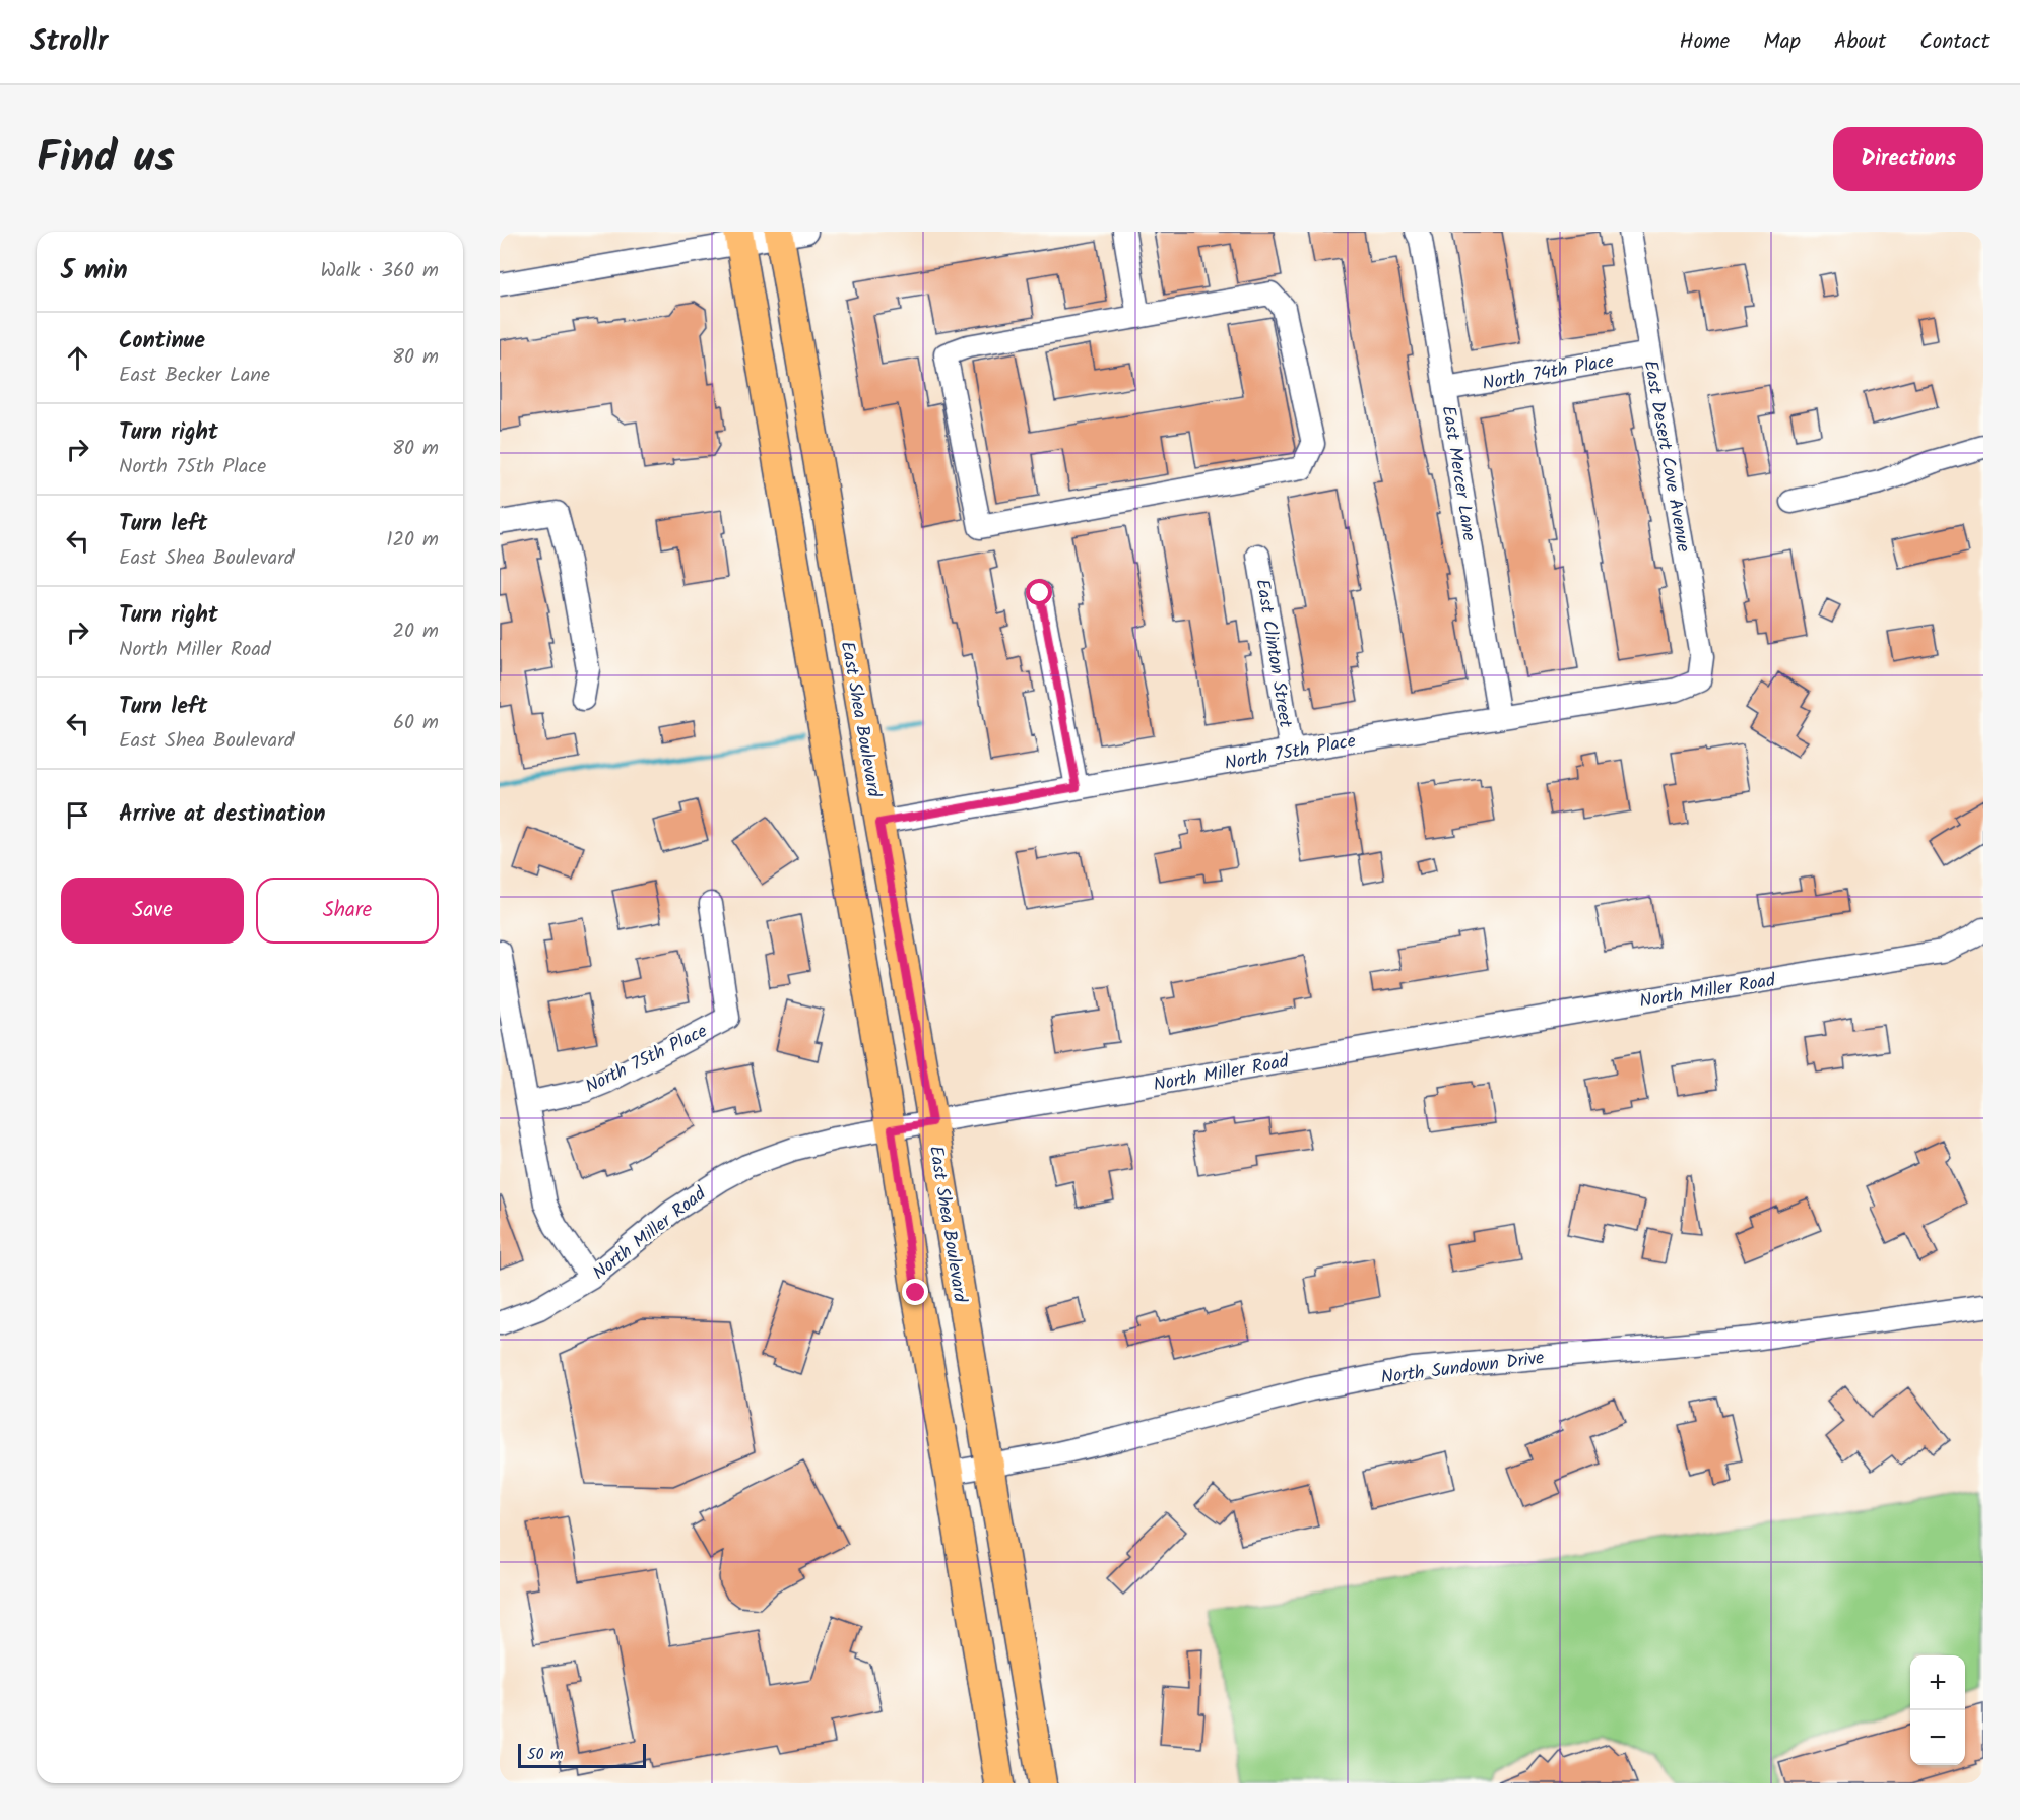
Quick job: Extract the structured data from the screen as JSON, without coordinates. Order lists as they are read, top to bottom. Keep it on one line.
{"streets":{"main road":["East Shea Boulevard"],"street":["North 74th Place","East Desert Cove Avenue","East Mercer Lane","East Clinton Street","North 75th Place","North Miller Road","North Sundown Drive"]},"crossings":[["North 74th Place","East Desert Cove Avenue"],["North 74th Place","East Mercer Lane"],["East Desert Cove Avenue","North 75th Place"],["East Mercer Lane","North 75th Place"],["East Clinton Street","North 75th Place"],["East Shea Boulevard","North 75th Place"],["East Shea Boulevard","North Miller Road"],["East Shea Boulevard","North Sundown Drive"]],"scale_bar":"50 m","page":{"header":"Strollr","nav":["Home","Map","About","Contact"],"title":"Find us","buttons":["Directions",["Save","Share"]],"heading":["5 min","Walk · 360 m"],"list":[["Continue","East Becker Lane","80 m"],["Turn right","North 75th Place","80 m"],["Turn left","East Shea Boulevard","120 m"],["Turn right","North Miller Road","20 m"],["Turn left","East Shea Boulevard","60 m"],"Arrive at destination"],"map_buttons":["+","−"],"scale":"50 m"}}
